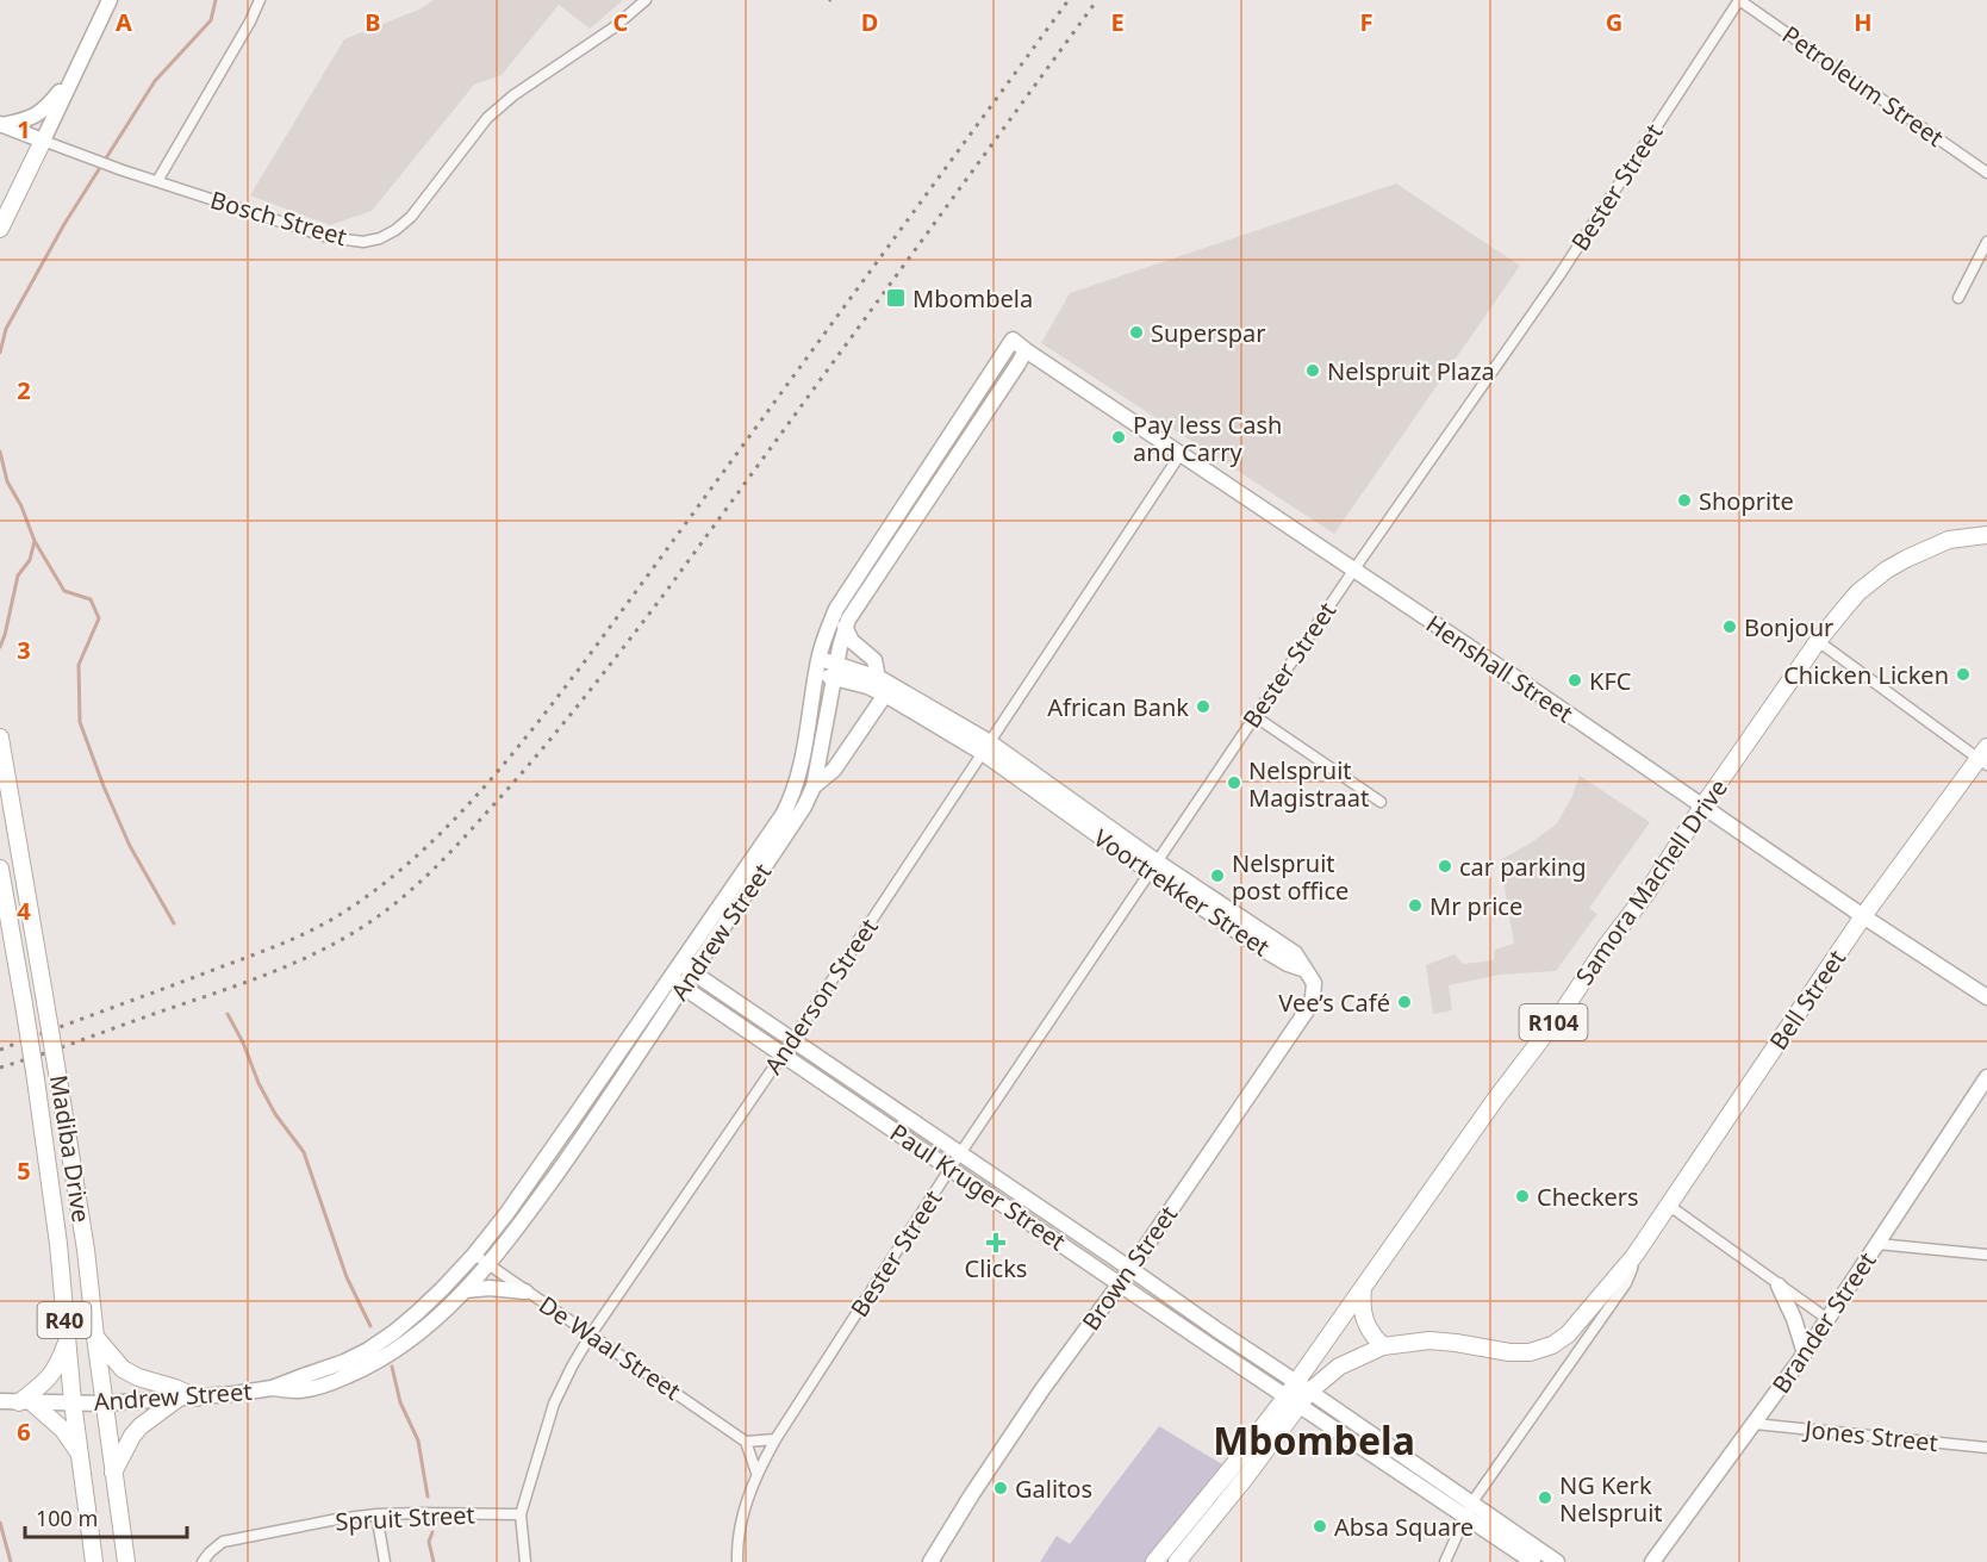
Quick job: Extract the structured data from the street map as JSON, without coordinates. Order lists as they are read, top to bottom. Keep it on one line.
{"streets":{"main road":["Samora Machell Drive","Bell Street","R104","Madiba Drive","R40"],"street":["Petroleum Street","Bester Street","Bosch Street","Henshall Street","Voortrekker Street","Andrew Street","Anderson Street","Paul Kruger Street","Brown Street","Brander Street","De Waal Street","Jones Street","Spruit Street"]},"crossings":[["Petroleum Street","Bester Street"],["Bester Street","Henshall Street"],["Bester Street","Voortrekker Street"],["Bester Street","Paul Kruger Street"],["Henshall Street","Samora Machell Drive"],["Henshall Street","Andrew Street"],["Henshall Street","Anderson Street"],["Henshall Street","Bell Street"],["Samora Machell Drive","Bell Street"],["Samora Machell Drive","Paul Kruger Street"],["Voortrekker Street","Andrew Street"],["Voortrekker Street","Anderson Street"],["Voortrekker Street","Brown Street"],["Andrew Street","Madiba Drive"],["Andrew Street","Paul Kruger Street"],["Andrew Street","De Waal Street"],["Anderson Street","Paul Kruger Street"],["Anderson Street","De Waal Street"],["Anderson Street","Spruit Street"],["Bell Street","Paul Kruger Street"],["Paul Kruger Street","Brown Street"],["Brander Street","Jones Street"]],"districts":["Mbombela"],"places":{"transit":["Mbombela"],"other":["Superspar","Nelspruit Plaza","Pay less Cash and Carry","Shoprite","Bonjour","Chicken Licken","KFC","African Bank","Nelspruit Magistraat","car parking","Nelspruit post office","Mr price","Vee’s Café","Checkers","Galitos","NG Kerk Nelspruit","Absa Square"],"health":["Clicks"]},"scale_bar":"100 m","grid":{"columns":["A","B","C","D","E","F","G","H"],"rows":["1","2","3","4","5","6"]}}
